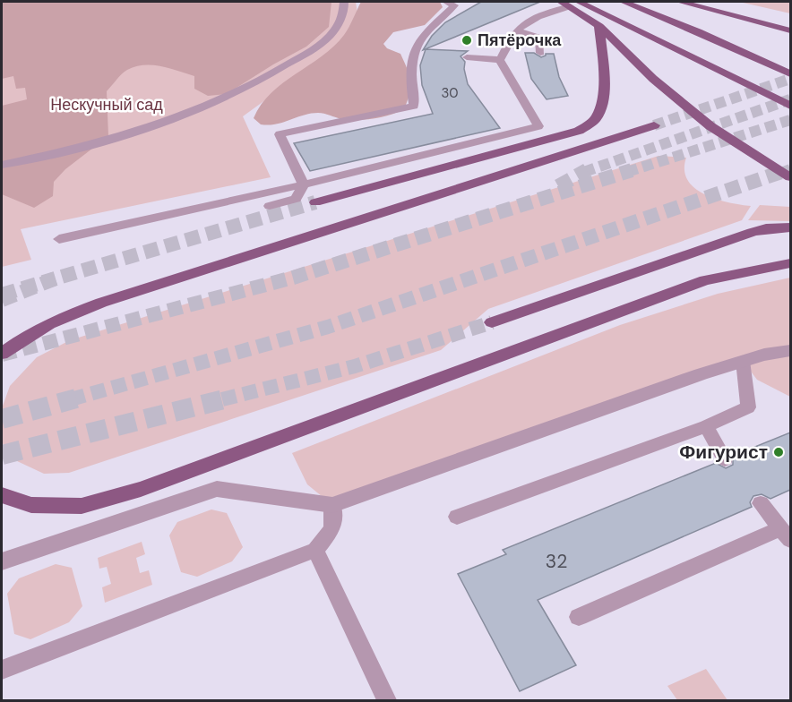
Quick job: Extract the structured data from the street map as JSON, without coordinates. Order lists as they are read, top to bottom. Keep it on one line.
{"parks":["Нескучный сад"],"places":["Пятёрочка","Фигурист"],"house_numbers":["30","32"]}
